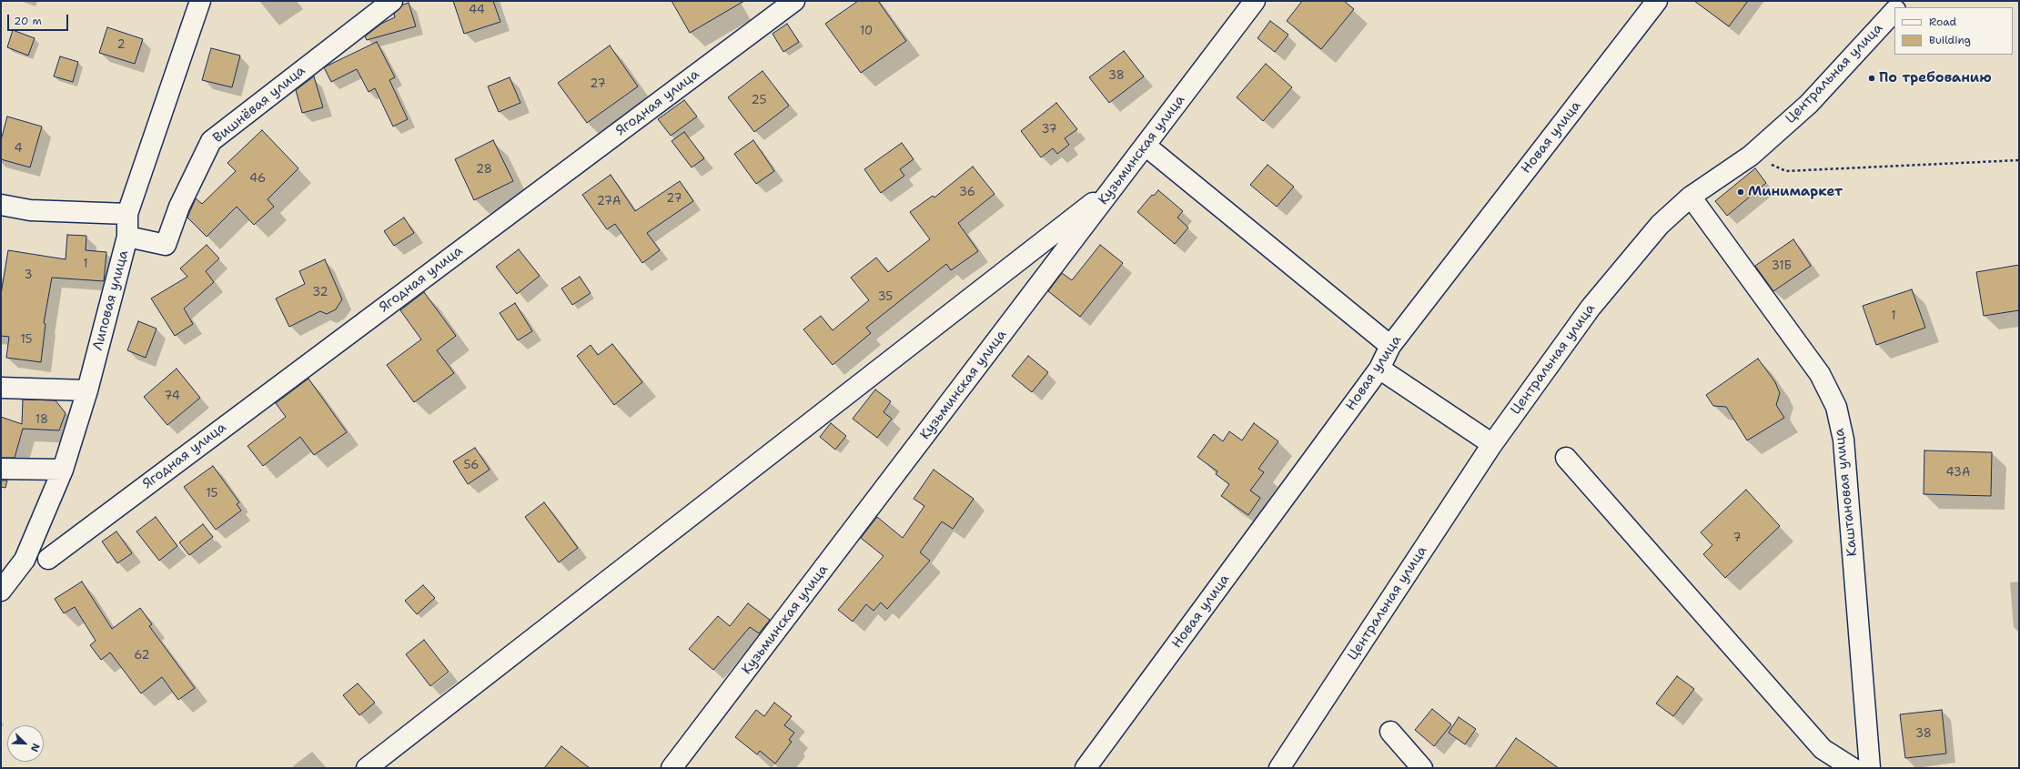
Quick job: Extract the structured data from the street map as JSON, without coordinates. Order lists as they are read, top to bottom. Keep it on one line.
{"streets":{"street":["Центральная улица","Ягодная улица","Вишнёвая улица","Новая улица","Кузьминская улица","Липовая улица","Каштановая улица"]},"crossings":[["Центральная улица","Каштановая улица"],["Вишнёвая улица","Липовая улица"]],"places":["По требованию","Минимаркет"],"house_numbers":["44","10","2","38","27","25","37","4","28","46","36","27","27А","1","31Б","3","32","35","1","15","74","18","56","43А","15","7","62","38"],"legend":["Road","Building"],"scale_bar":"20 m","north":"bottom right"}
